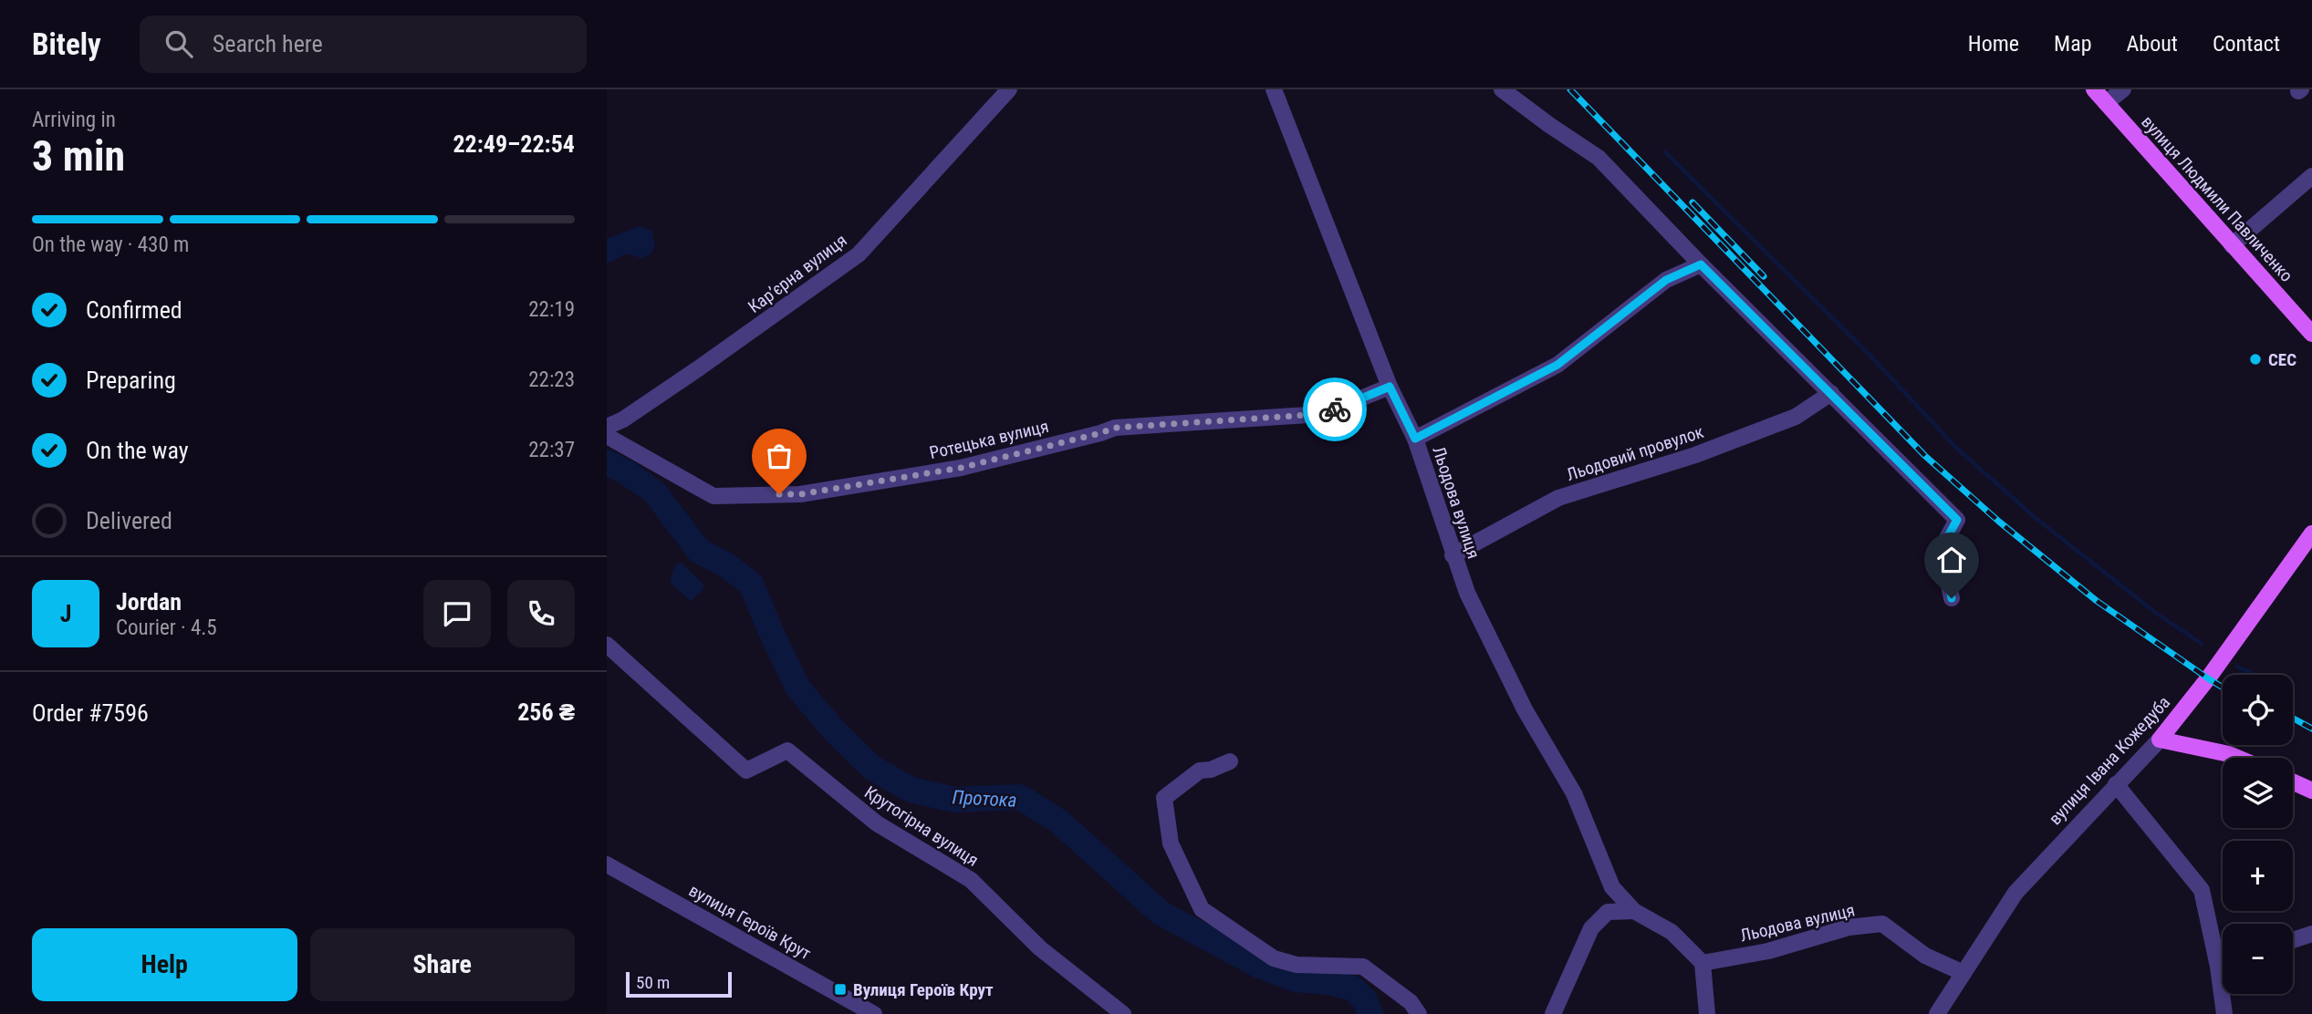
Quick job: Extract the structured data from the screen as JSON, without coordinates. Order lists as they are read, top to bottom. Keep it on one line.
{"streets":{"main road":["вулиця Людмили Павличенко","вулиця Івана Кожедуба"],"street":["Карʼєрна вулиця","Ротецька вулиця","Льодовий провулок","Льодова вулиця","Крутогірна вулиця","вулиця Героїв Крут"]},"crossings":[["Ротецька вулиця","Льодова вулиця"],["Льодовий провулок","Льодова вулиця"],["Льодова вулиця","вулиця Івана Кожедуба"]],"water":["Протока"],"places":{"other":["СЕС"],"transit":["Вулиця Героїв Крут"]},"scale_bar":"50 m","page":{"header":"Bitely","search":"Search here","nav":["Home","Map","About","Contact"],"heading":["3 min","Arriving in","22:49–22:54"],"panel":["Jordan","Courier · 4.5","Order #7596","256 ₴"],"bar":"On the way · 430 m","list":[["Confirmed","22:19"],["Preparing","22:23"],["On the way","22:37"],"Delivered"],"round":"J","map_buttons":["+","−"],"buttons":["Help","Share"],"scale":"50 m"}}
